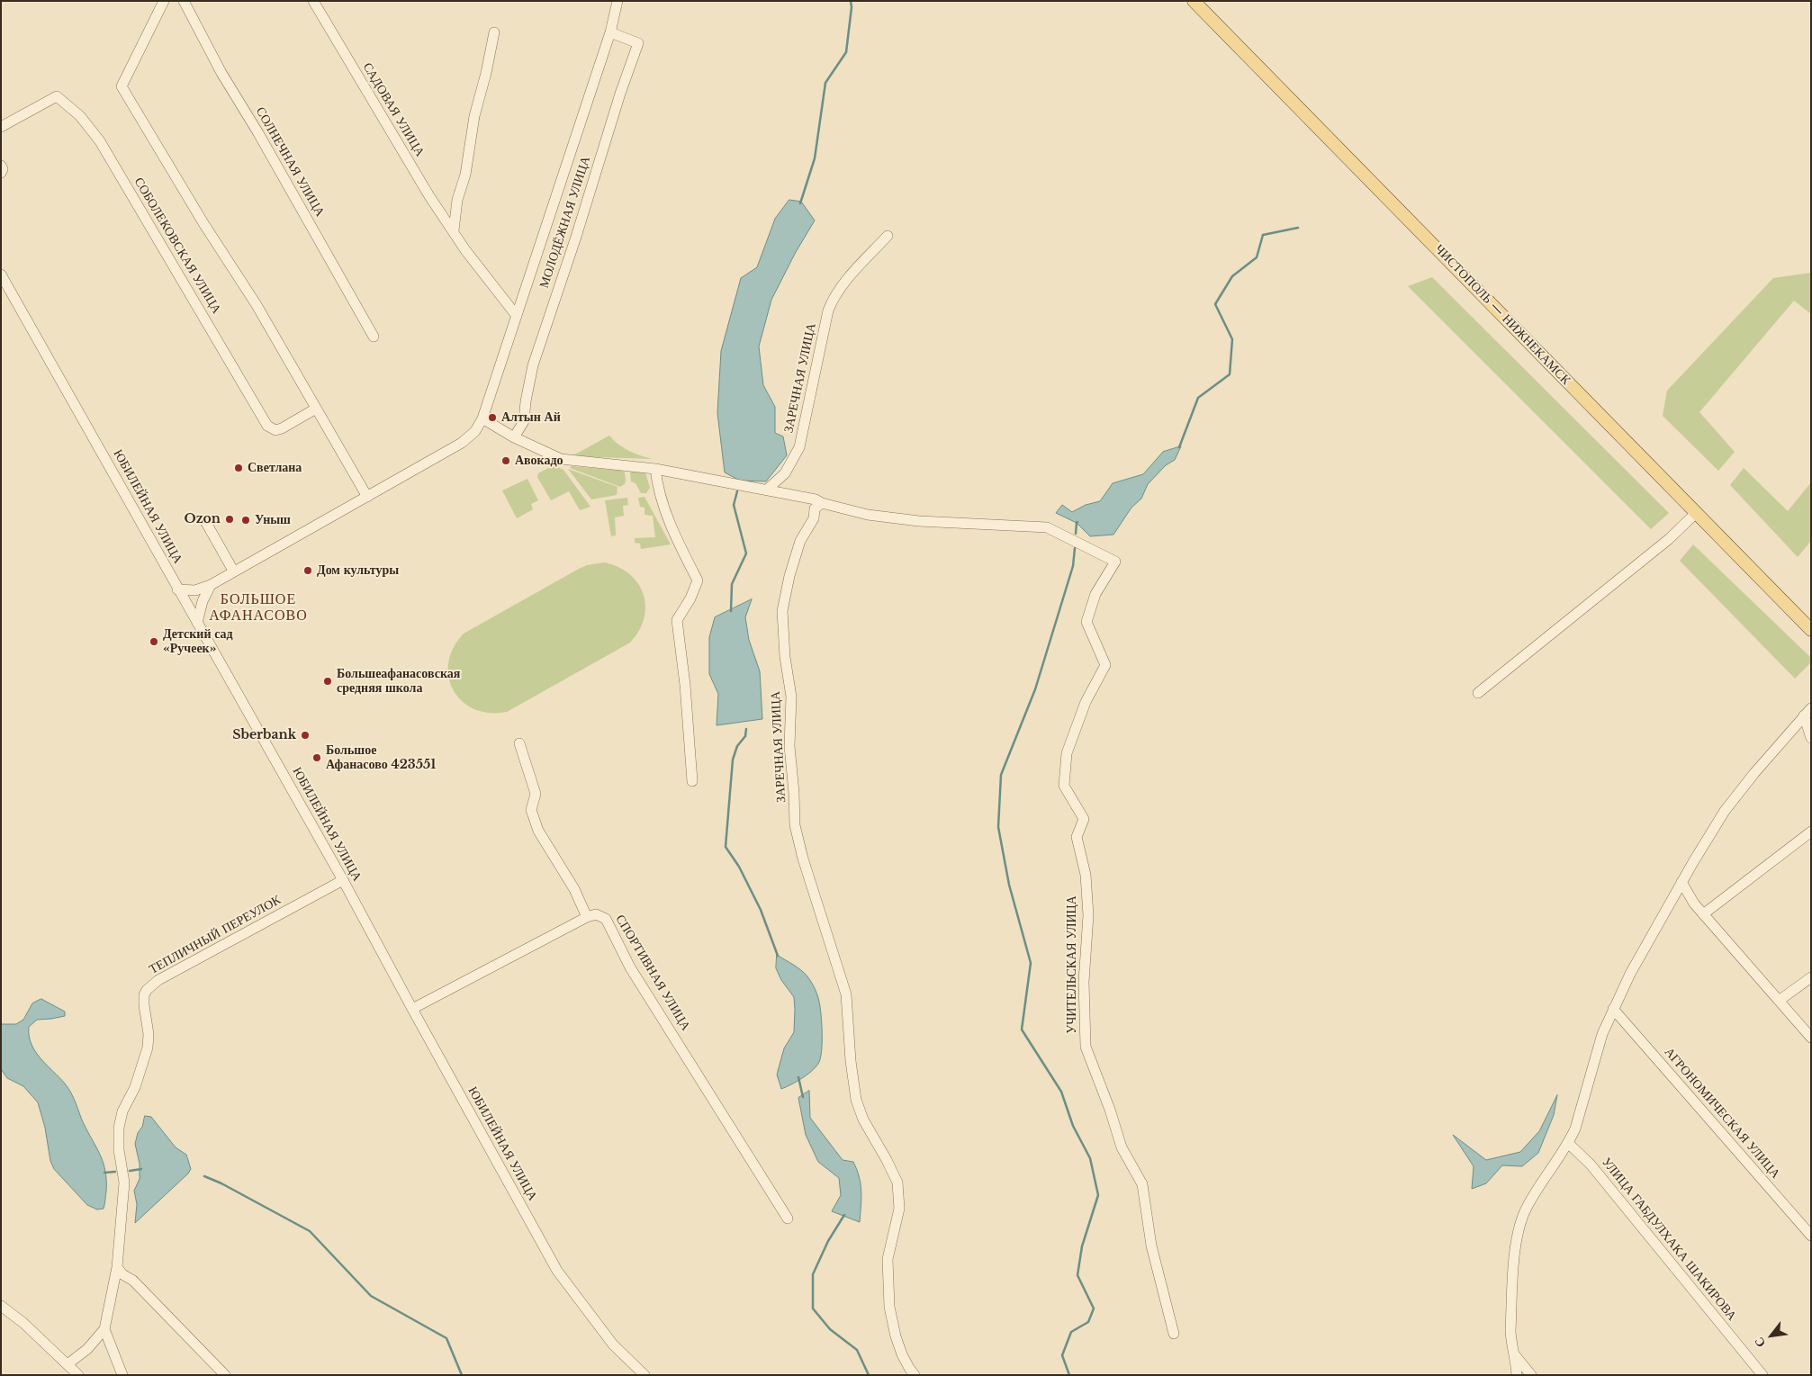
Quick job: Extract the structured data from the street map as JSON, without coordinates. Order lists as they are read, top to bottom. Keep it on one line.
{"streets":{"main road":["ЧИСТОПОЛЬ — НИЖНЕКАМСК"],"street":["САДОВАЯ УЛИЦА","СОЛНЕЧНАЯ УЛИЦА","МОЛОДЁЖНАЯ УЛИЦА","СОБОЛЕКОВСКАЯ УЛИЦА","ЗАРЕЧНАЯ УЛИЦА","ЮБИЛЕЙНАЯ УЛИЦА","ТЕПЛИЧНЫЙ ПЕРЕУЛОК","УЧИТЕЛЬСКАЯ УЛИЦА","СПОРТИВНАЯ УЛИЦА","АГРОНОМИЧЕСКАЯ УЛИЦА","УЛИЦА ГАБДУЛХАКА ШАКИРОВА"]},"crossings":[["МОЛОДЁЖНАЯ УЛИЦА","ЮБИЛЕЙНАЯ УЛИЦА"],["ЗАРЕЧНАЯ УЛИЦА","УЧИТЕЛЬСКАЯ УЛИЦА"],["ЮБИЛЕЙНАЯ УЛИЦА","ТЕПЛИЧНЫЙ ПЕРЕУЛОК"]],"districts":["БОЛЬШОЕ АФАНАСОВО"],"places":["Алтын Ай","Авокадо","Светлана","Ozon","Уныш","Дом культуры","Детский сад «Ручеек»","Большеафанасовская средняя школа","Sberbank","Большое Афанасово 423551"],"north":"bottom left"}
